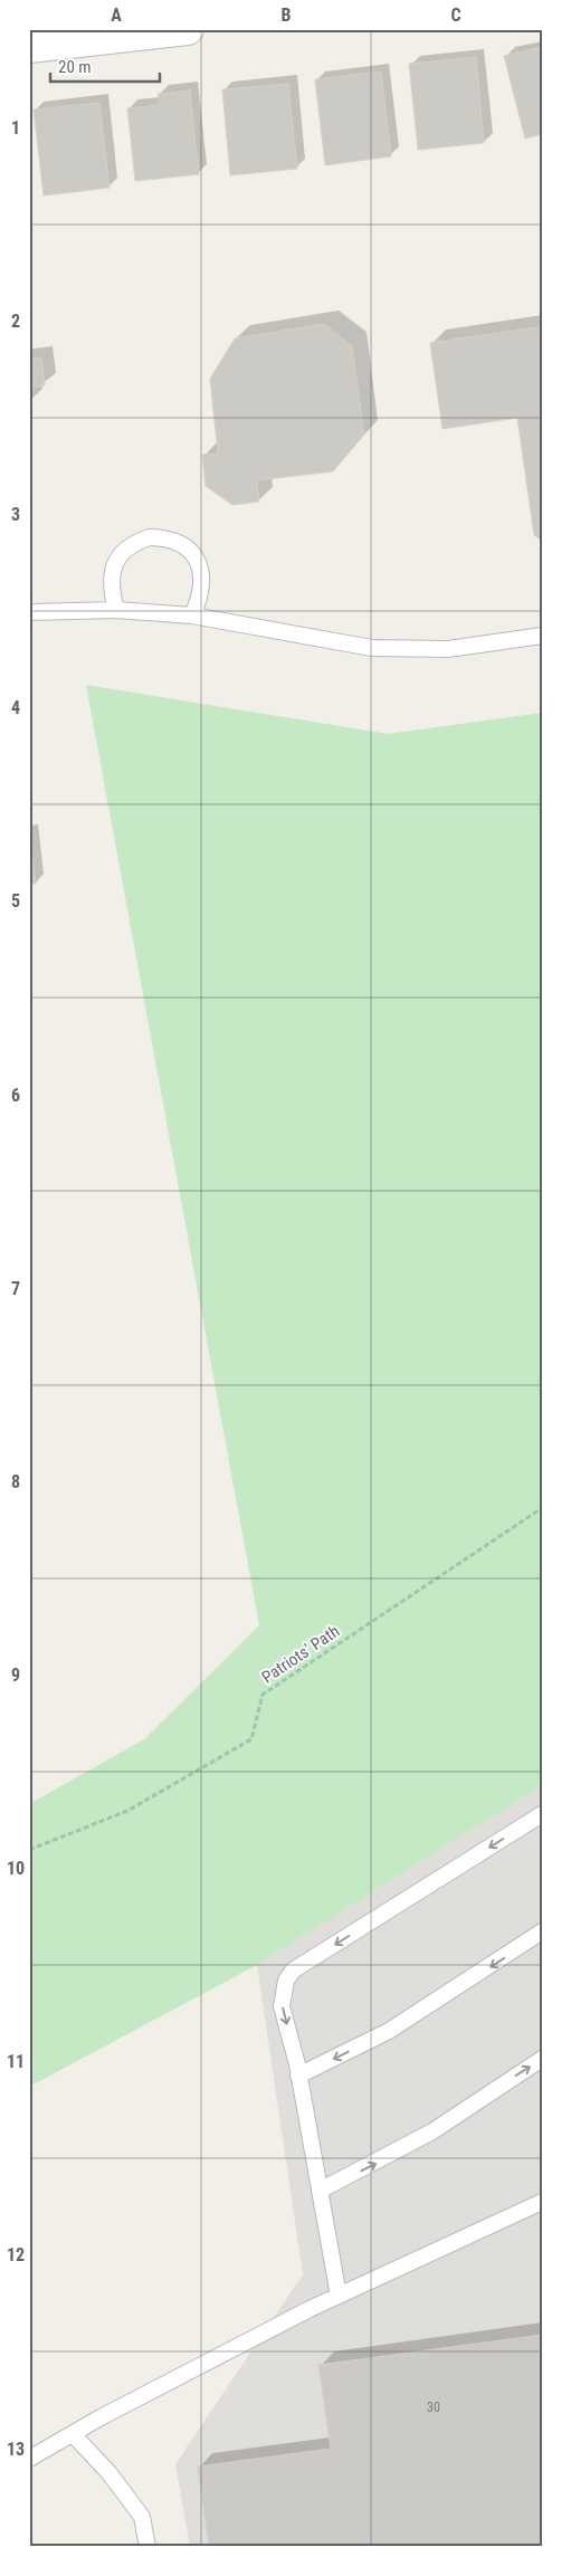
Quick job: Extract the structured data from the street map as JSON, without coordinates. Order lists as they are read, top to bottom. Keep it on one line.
{"streets":{"path":["Patriots' Path"]},"house_numbers":["30"],"scale_bar":"20 m","grid":{"columns":["A","B","C"],"rows":["1","2","3","4","5","6","7","8","9","10","11","12","13"]}}
